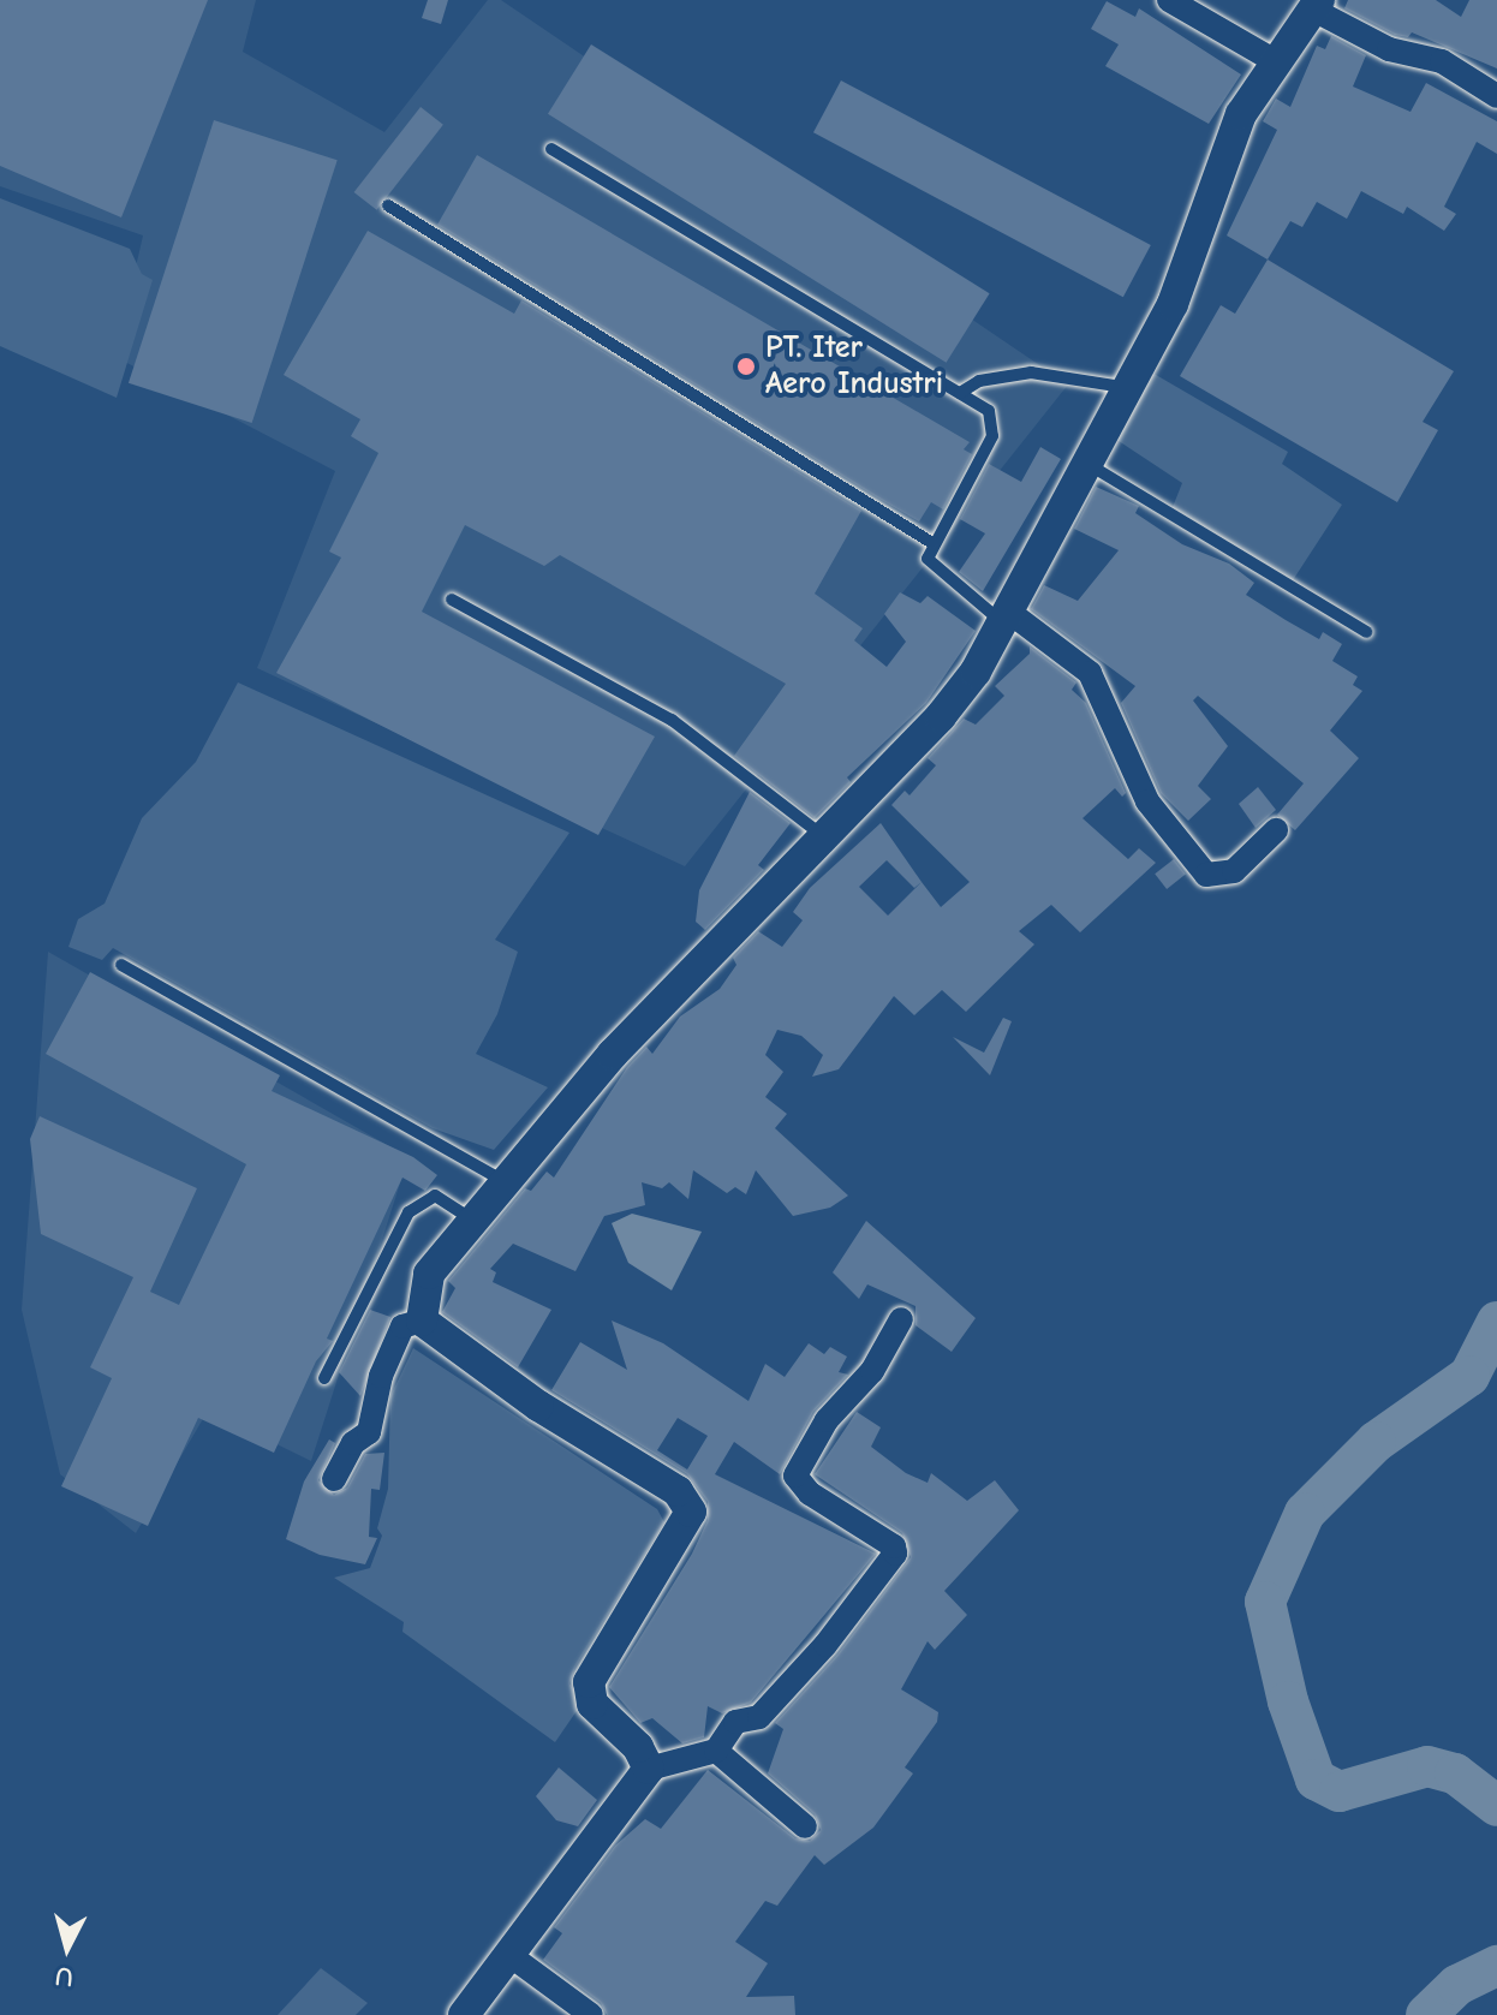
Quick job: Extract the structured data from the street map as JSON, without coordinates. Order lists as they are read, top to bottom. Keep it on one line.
{"places":["PT. Iter Aero Industri"],"north":"bottom"}
